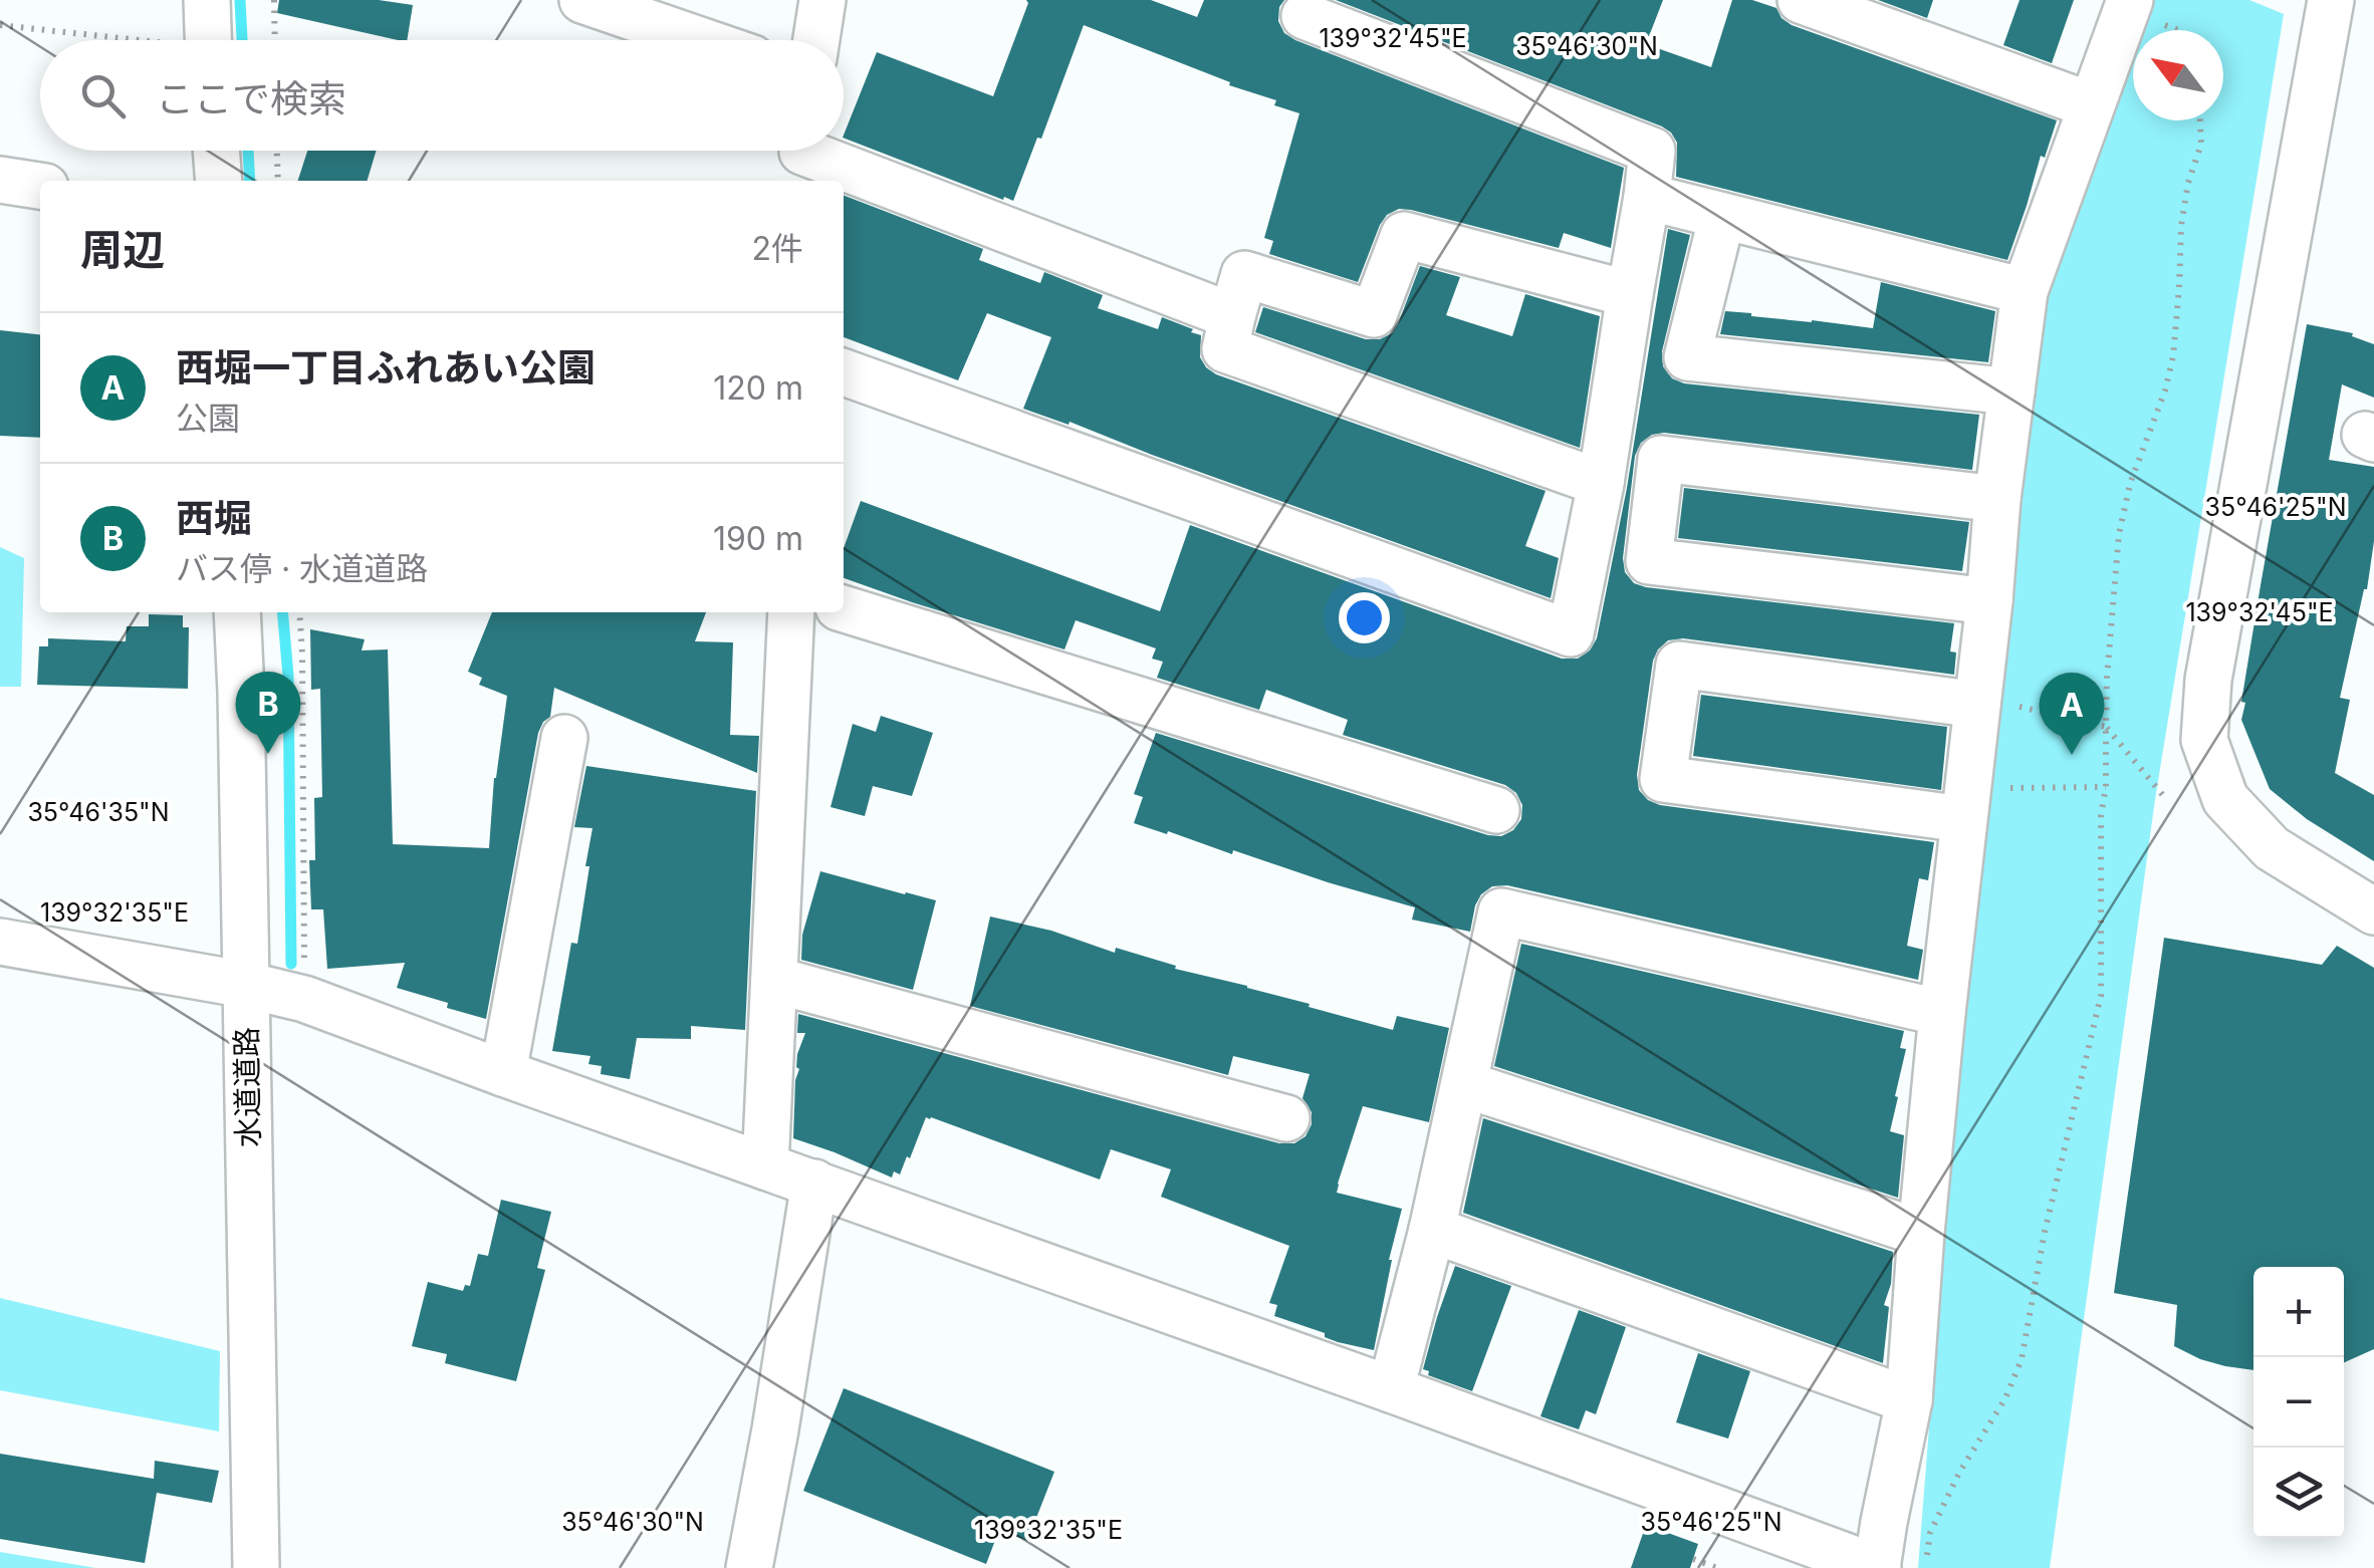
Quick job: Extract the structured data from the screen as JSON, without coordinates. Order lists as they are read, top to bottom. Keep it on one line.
{"streets":{"street":["水道道路"]},"north":"top left","page":{"search":"ここで検索","heading":["周辺","2件"],"list":[{"mark":"A","name":"西堀一丁目ふれあい公園","note":"公園","value":"120 m"},{"mark":"B","name":"西堀","note":"バス停 · 水道道路","value":"190 m"}],"pins":["B","A"],"map_buttons":["+","−"]},"coordinates":["139°32'45\"E","35°46'30\"N","35°46'25\"N","35°46'35\"N","139°32'35\"E"]}
